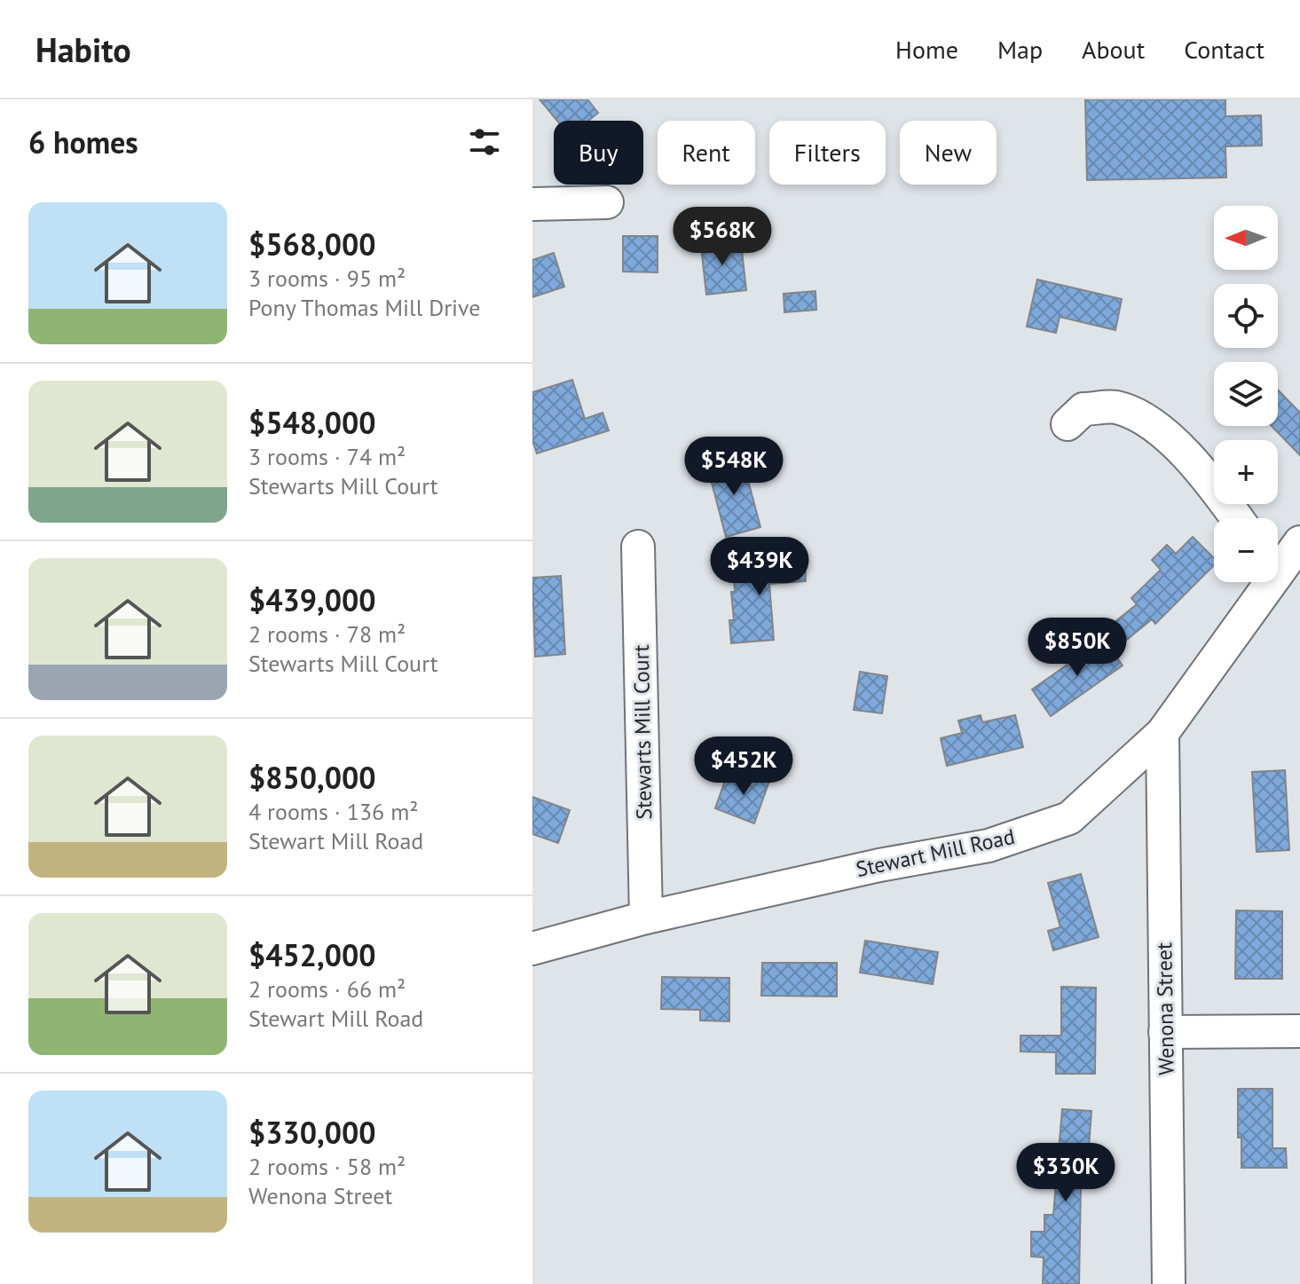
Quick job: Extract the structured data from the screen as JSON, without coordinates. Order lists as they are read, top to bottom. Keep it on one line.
{"streets":{"street":["Stewarts Mill Court","Stewart Mill Road","Wenona Street"]},"crossings":[["Stewarts Mill Court","Stewart Mill Road"],["Stewart Mill Road","Wenona Street"]],"north":"left","page":{"header":"Habito","nav":["Home","Map","About","Contact"],"heading":"6 homes","chip":["Buy","Rent","Filters","New"],"list":[{"name":"$568,000","note":"3 rooms · 95 m² · Pony Thomas Mill Drive"},{"name":"$548,000","note":"3 rooms · 74 m² · Stewarts Mill Court"},{"name":"$439,000","note":"2 rooms · 78 m² · Stewarts Mill Court"},{"name":"$850,000","note":"4 rooms · 136 m² · Stewart Mill Road"},{"name":"$452,000","note":"2 rooms · 66 m² · Stewart Mill Road"},{"name":"$330,000","note":"2 rooms · 58 m² · Wenona Street"}],"map_buttons":["+","−"],"price":["$568K","$548K","$439K","$850K","$452K","$330K"]}}
